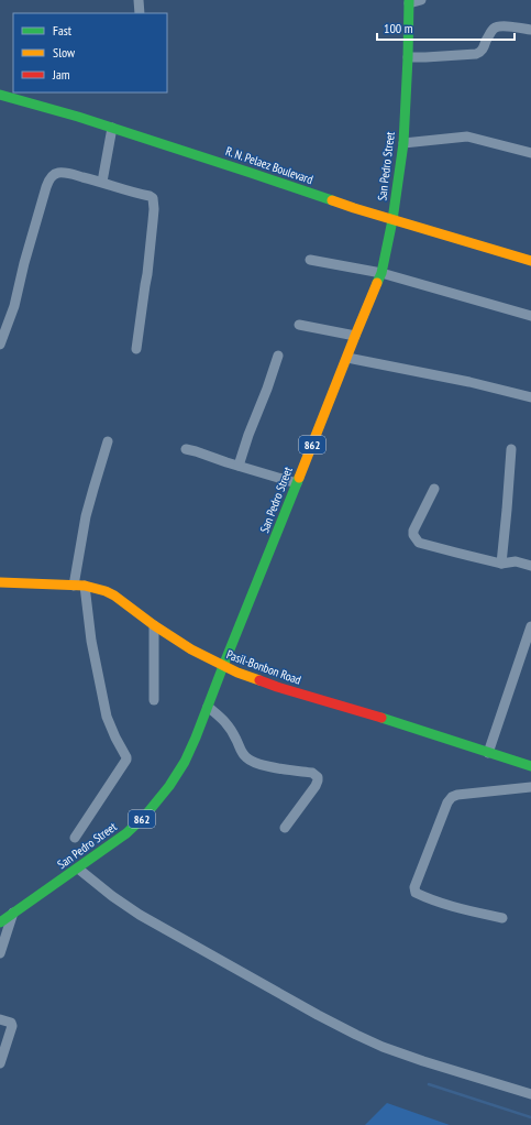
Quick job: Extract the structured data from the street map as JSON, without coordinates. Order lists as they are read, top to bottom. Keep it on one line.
{"streets":{"main road":["R. N. Pelaez Boulevard","San Pedro Street","862","Pasil-Bonbon Road"]},"crossings":[["R. N. Pelaez Boulevard","San Pedro Street"],["San Pedro Street","Pasil-Bonbon Road"]],"legend":["Fast","Slow","Jam"],"scale_bar":"100 m"}
